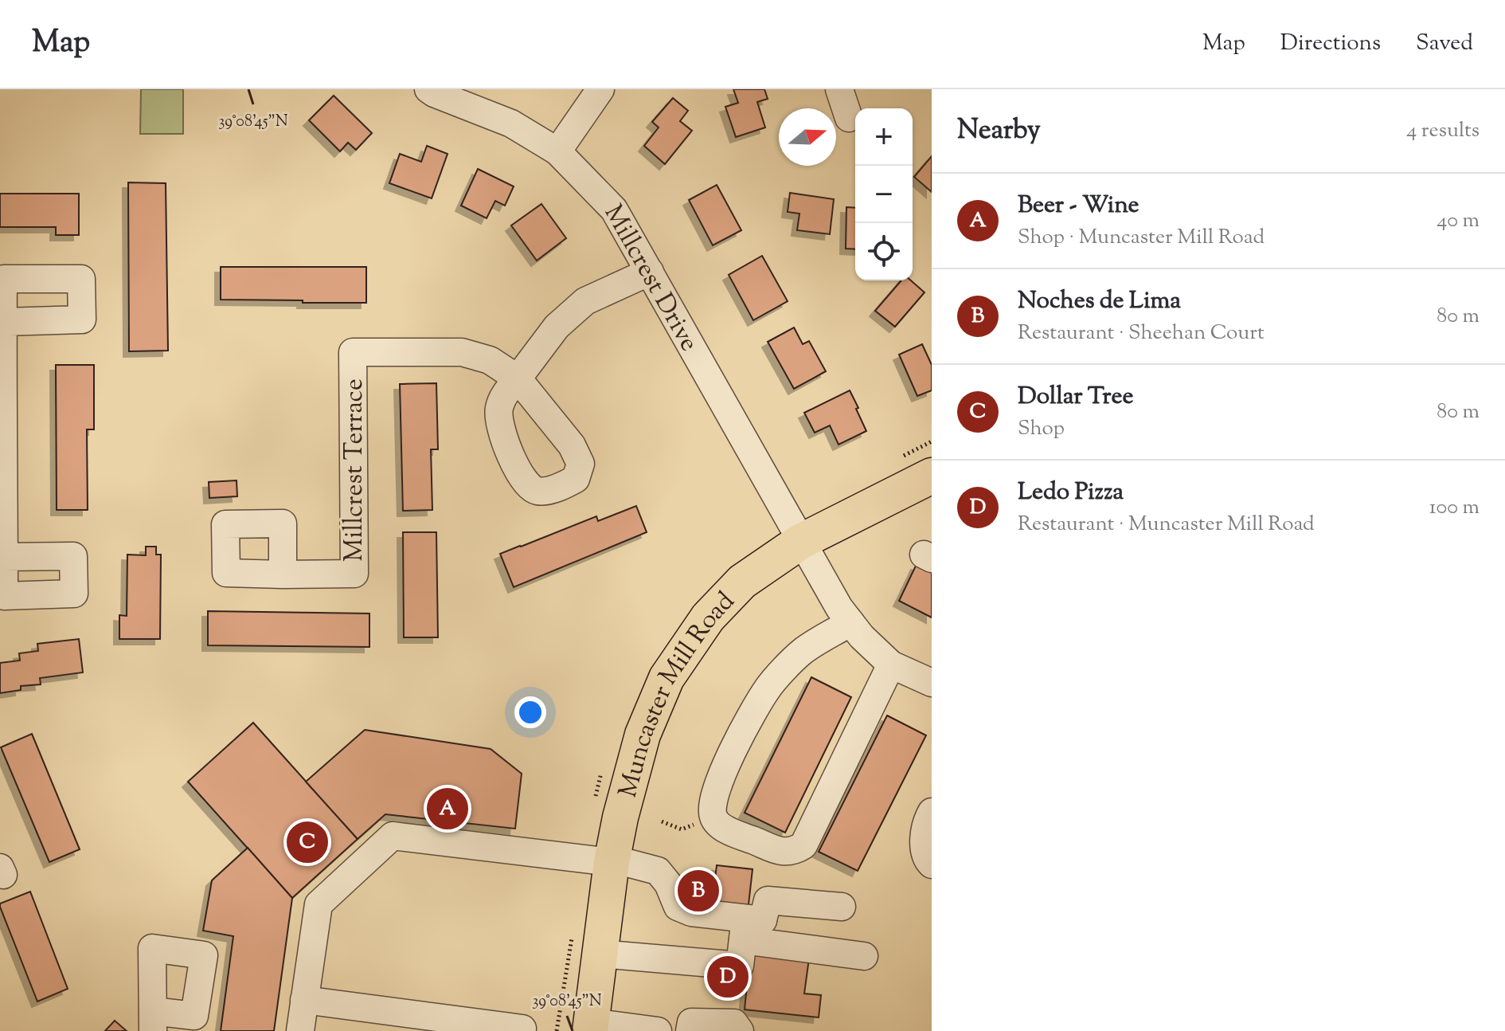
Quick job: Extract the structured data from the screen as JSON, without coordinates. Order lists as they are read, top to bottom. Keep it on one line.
{"streets":{"main road":["Muncaster Mill Road"],"street":["Millcrest Drive","Millcrest Terrace"]},"crossings":[["Millcrest Drive","Millcrest Terrace"],["Millcrest Drive","Muncaster Mill Road"]],"north":"right","page":{"header":"Map","nav":["Map","Directions","Saved"],"heading":["Nearby","4 results"],"map_buttons":["+","−"],"list":[{"mark":"A","name":"Beer - Wine","note":"Shop · Muncaster Mill Road","value":"40 m"},{"mark":"B","name":"Noches de Lima","note":"Restaurant · Sheehan Court","value":"80 m"},{"mark":"C","name":"Dollar Tree","note":"Shop","value":"80 m"},{"mark":"D","name":"Ledo Pizza","note":"Restaurant · Muncaster Mill Road","value":"100 m"}],"pins":["A","C","B","D"]},"coordinates":["39°08'45\"N"]}
